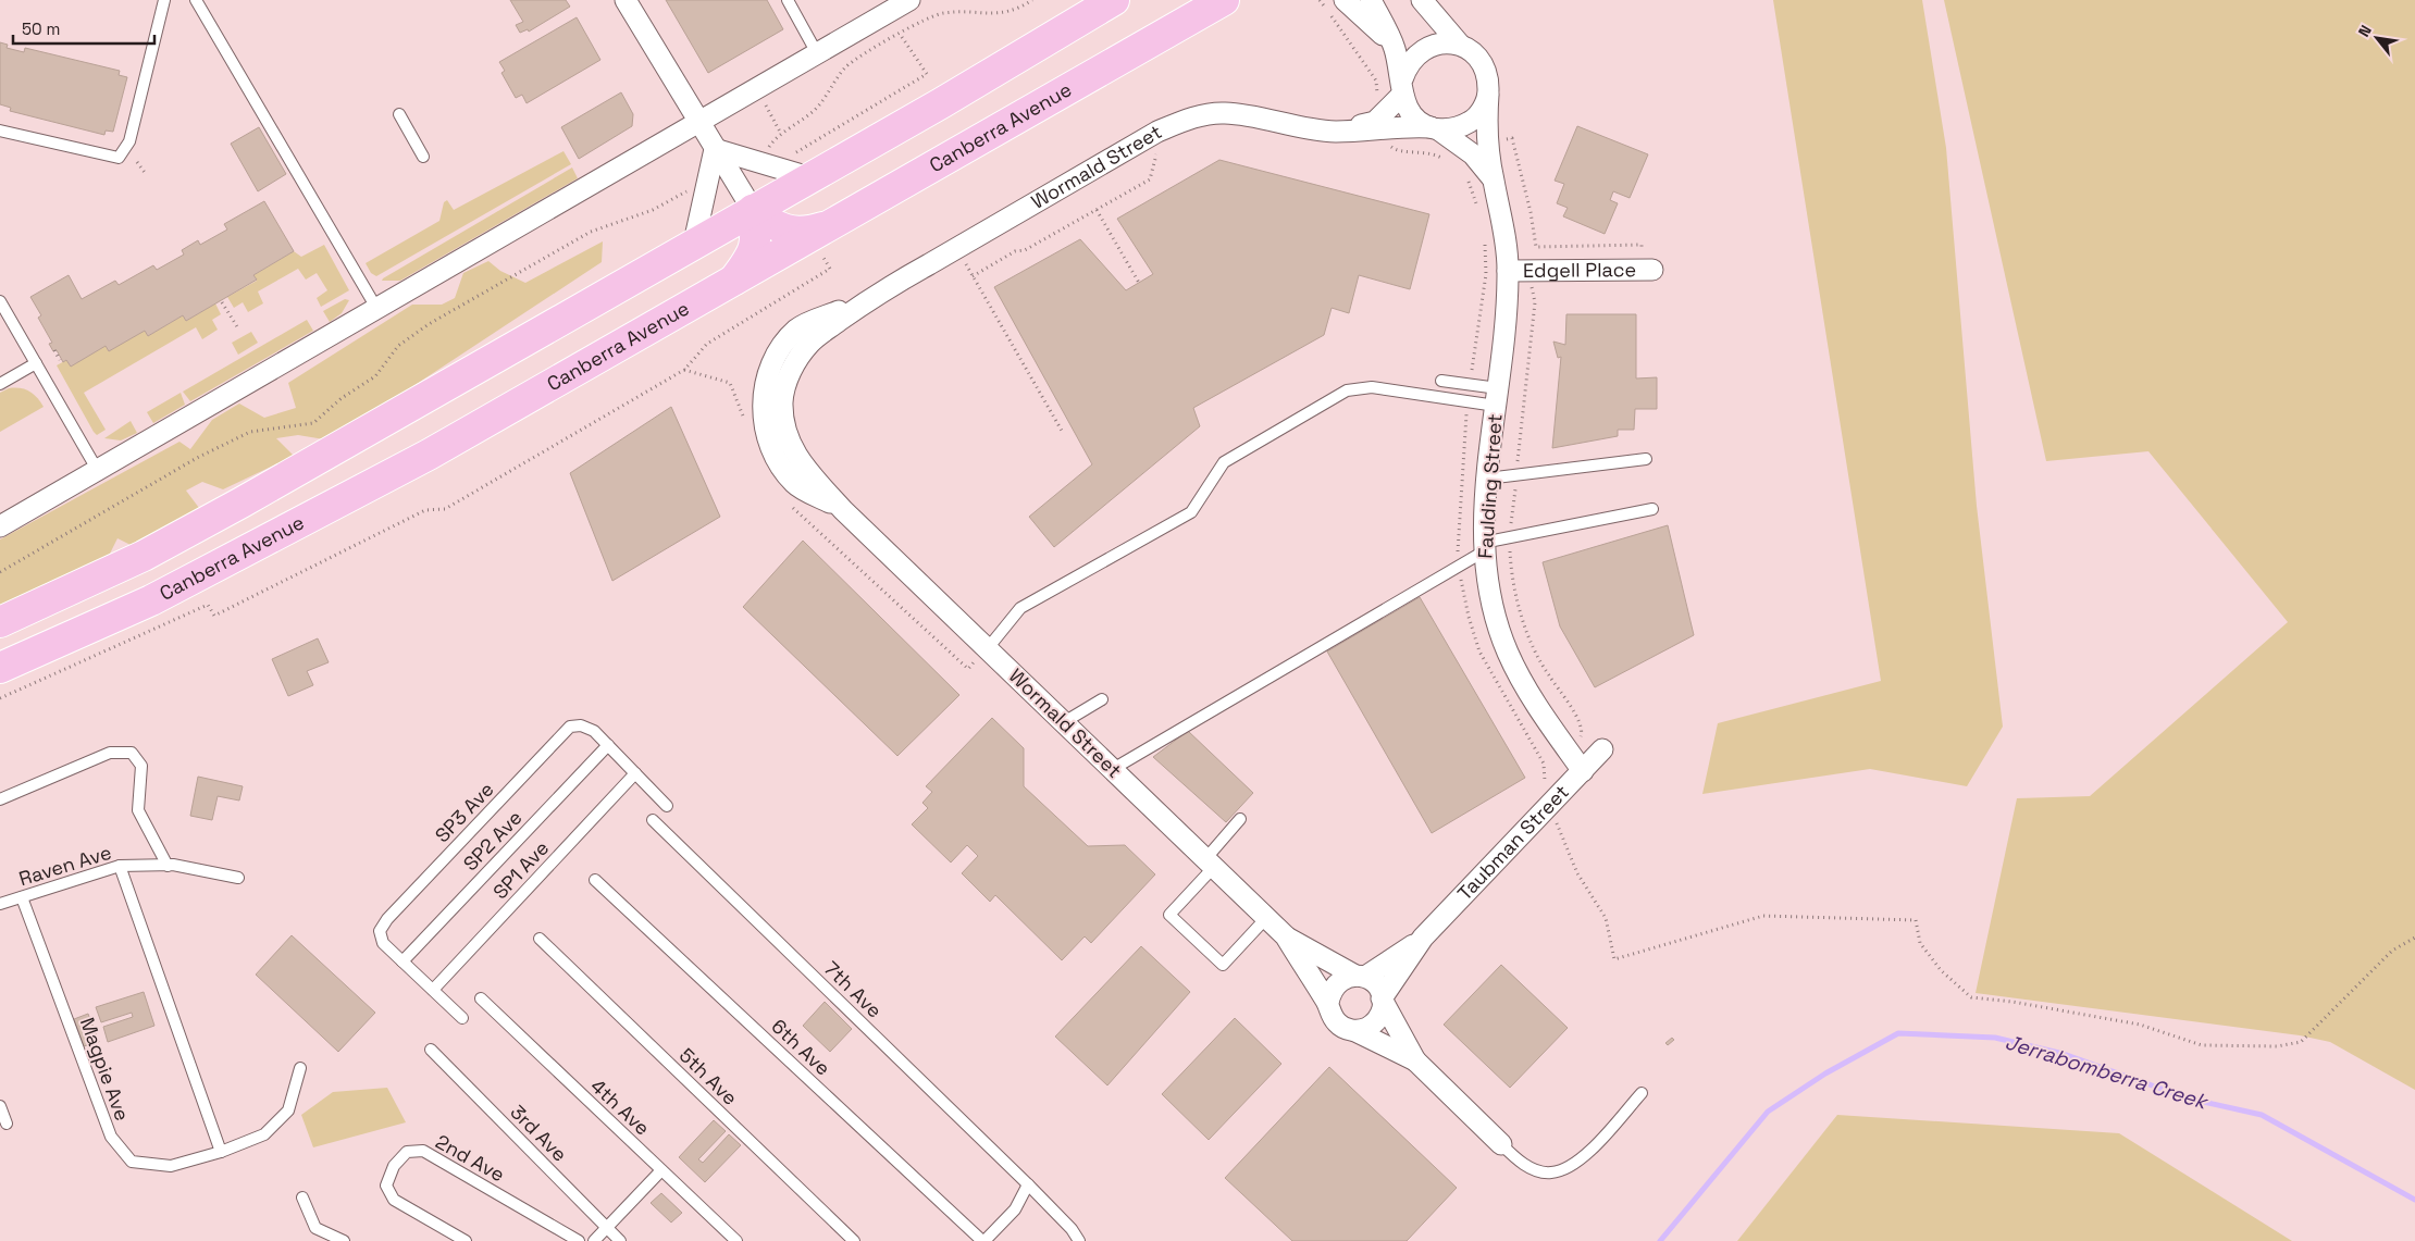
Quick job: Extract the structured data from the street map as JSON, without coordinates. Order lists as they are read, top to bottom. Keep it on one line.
{"streets":{"highway":["Canberra Avenue"],"street":["Wormald Street","Edgell Place","Faulding Street","Taubman Street"],"lane":["SP3 Ave","SP2 Ave","Raven Ave","SP1 Ave","7th Ave","6th Ave","Magpie Ave","5th Ave","4th Ave","3rd Ave","2nd Ave"]},"crossings":[["Wormald Street","Faulding Street"],["Wormald Street","Taubman Street"],["Edgell Place","Faulding Street"],["Faulding Street","Taubman Street"],["SP3 Ave","SP2 Ave"],["SP3 Ave","SP1 Ave"],["Raven Ave","Magpie Ave"]],"water":["Jerrabomberra Creek"],"scale_bar":"50 m","north":"top left"}
